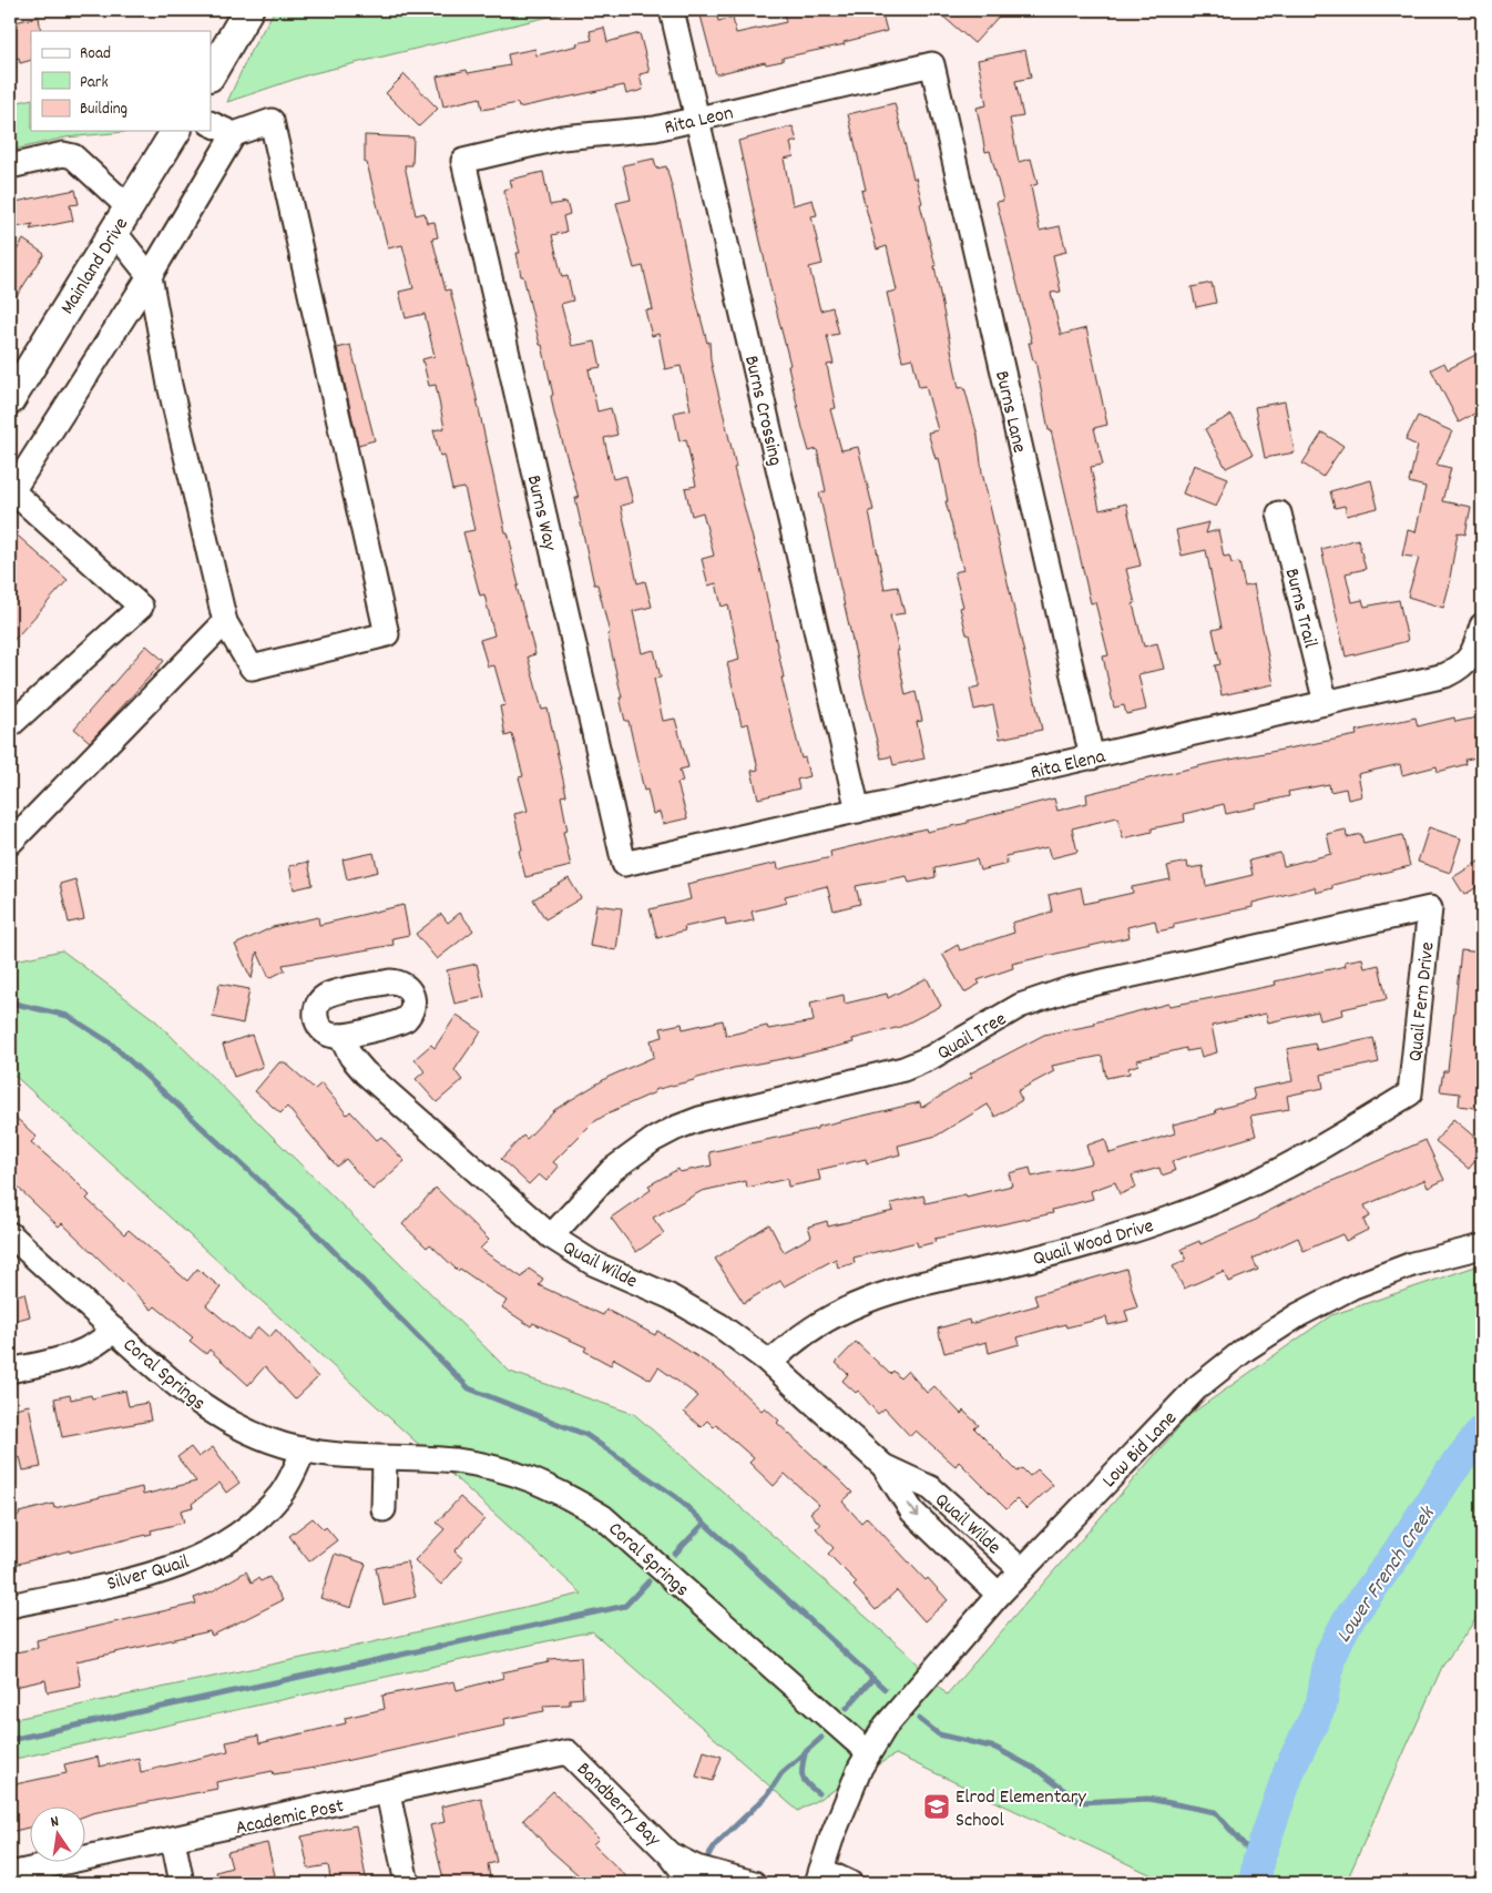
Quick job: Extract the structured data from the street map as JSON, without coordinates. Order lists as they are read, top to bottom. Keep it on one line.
{"streets":{"main road":["Mainland Drive"],"street":["Rita Leon","Burns Crossing","Burns Lane","Burns Way","Burns Trail","Rita Elena","Quail Fern Drive","Quail Tree","Quail Wood Drive","Quail Wilde","Coral Springs","Low Bid Lane","Silver Quail","Bandberry Bay","Academic Post"]},"crossings":[["Rita Leon","Burns Crossing"],["Rita Leon","Burns Lane"],["Rita Leon","Burns Way"],["Burns Crossing","Rita Elena"],["Burns Lane","Rita Elena"],["Burns Way","Rita Elena"],["Burns Trail","Rita Elena"],["Quail Fern Drive","Quail Tree"],["Quail Fern Drive","Quail Wood Drive"],["Quail Tree","Quail Wilde"],["Quail Wood Drive","Quail Wilde"],["Quail Wilde","Low Bid Lane"],["Coral Springs","Low Bid Lane"],["Coral Springs","Silver Quail"],["Bandberry Bay","Academic Post"]],"water":["Lower French Creek"],"places":{"school or university":["Elrod Elementary School"]},"legend":["Road","Park","Building"],"north":"top"}
